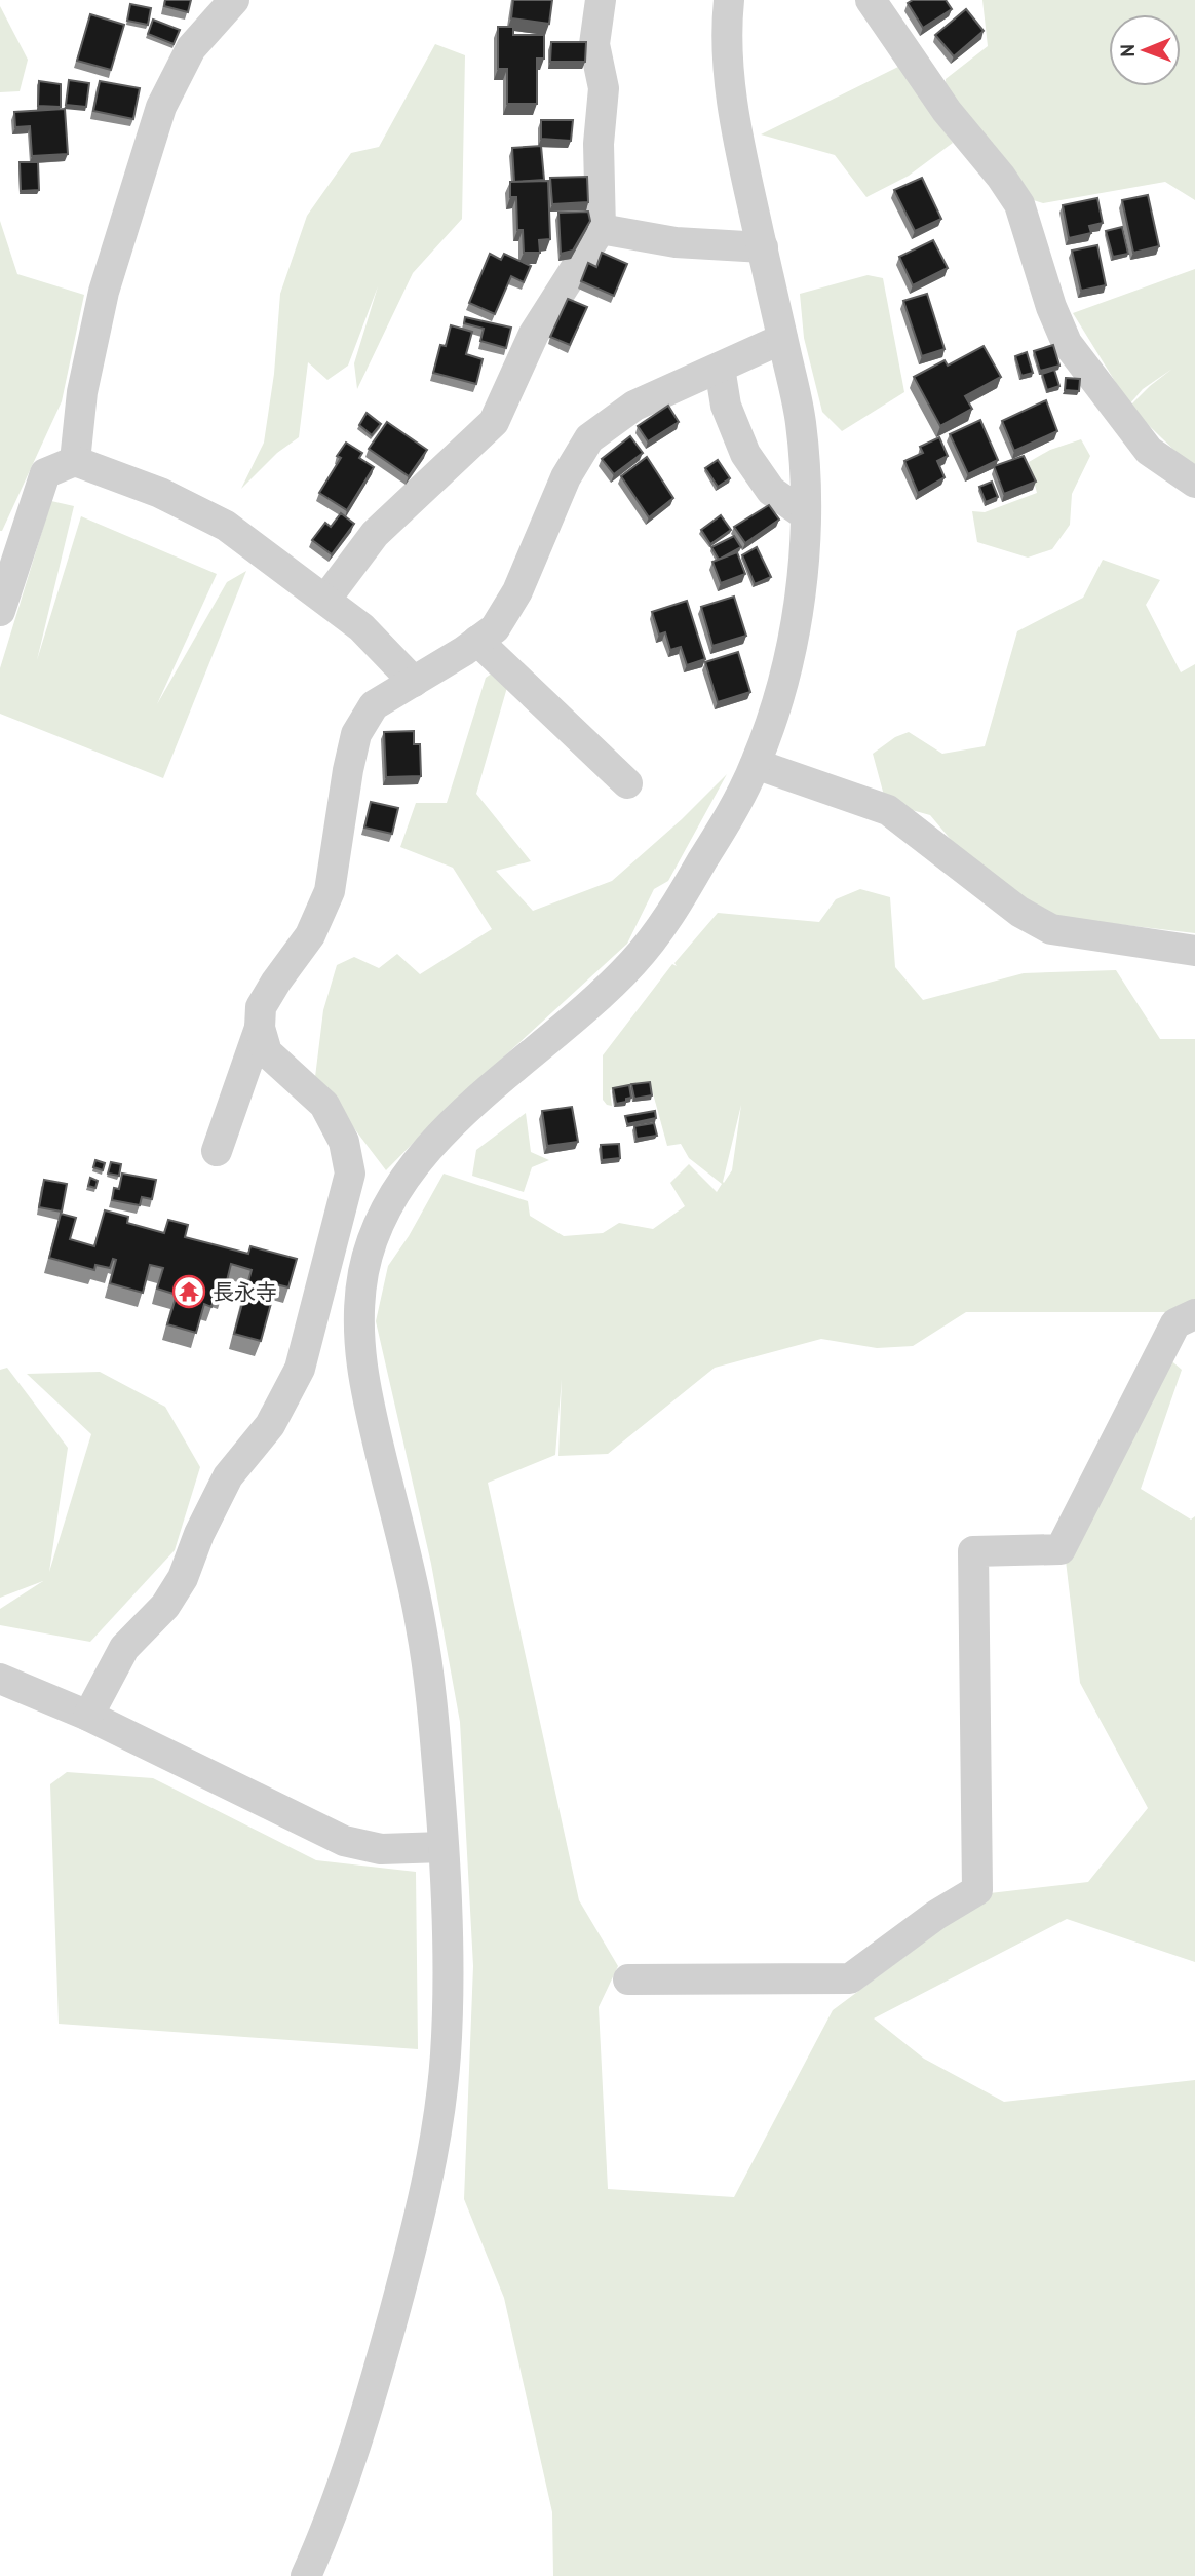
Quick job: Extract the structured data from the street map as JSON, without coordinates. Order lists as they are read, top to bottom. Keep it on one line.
{"places":{"temple":["長永寺"]},"north":"left"}
